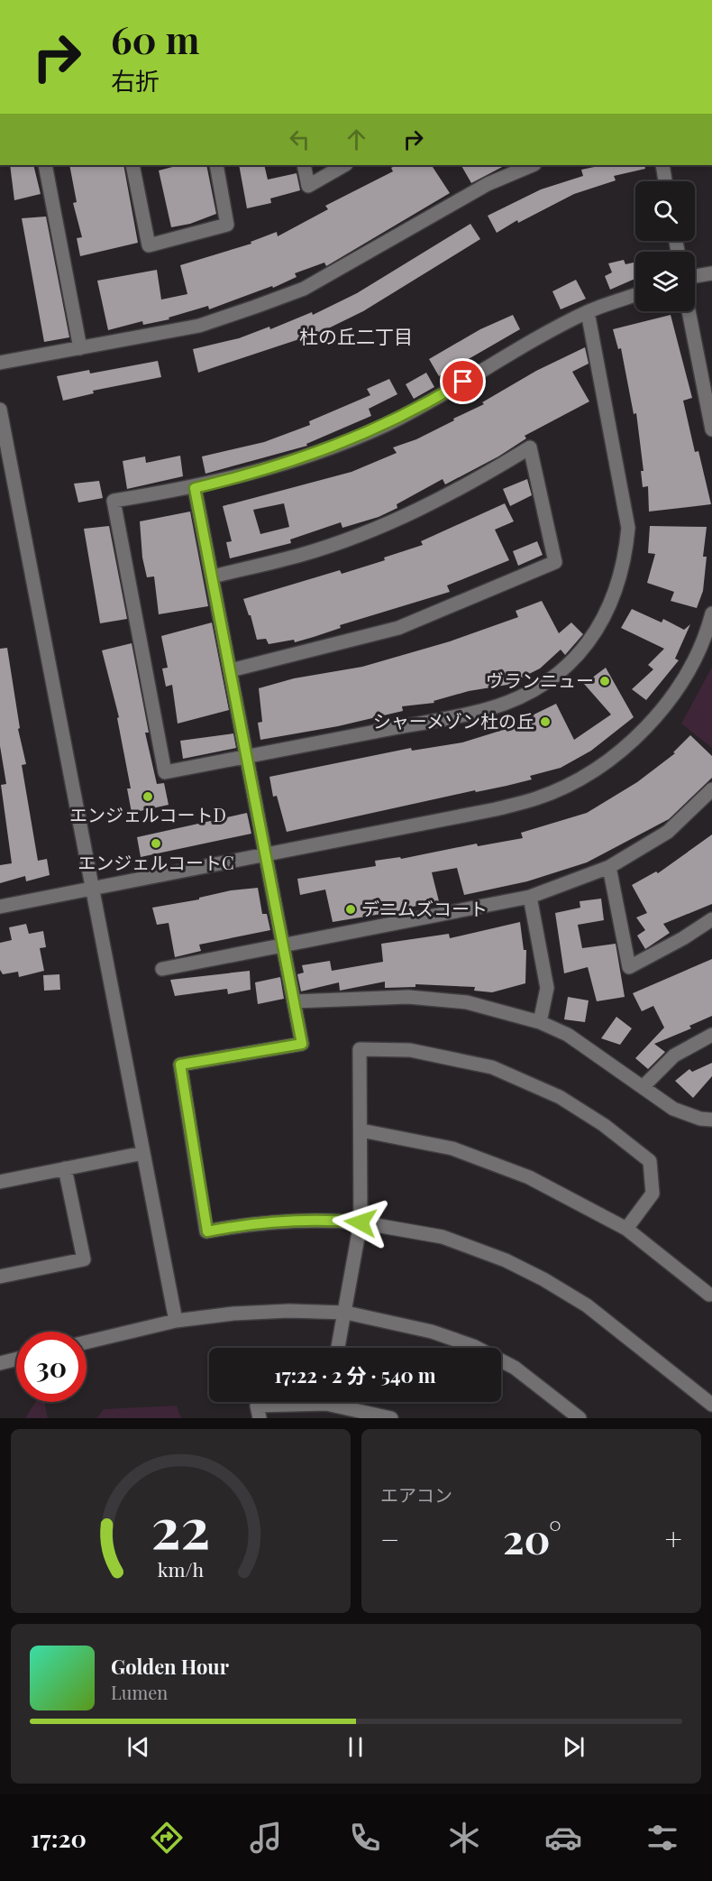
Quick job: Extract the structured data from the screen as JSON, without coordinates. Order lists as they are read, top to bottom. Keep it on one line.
{"districts":["杜の丘二丁目"],"places":["ヴランニュー","シャーメゾン杜の丘","エンジェルコートD","エンジェルコートC","デニムズコート"],"page":{"turn":["60 m","右折"],"limit":"30","trip":"17:22 · 2 分 · 540 m","tile":"エアコン","heat":["−","20°","+"],"song":["Golden Hour","Lumen"],"tabs":"17:20","gauge":["22","km/h"]}}
